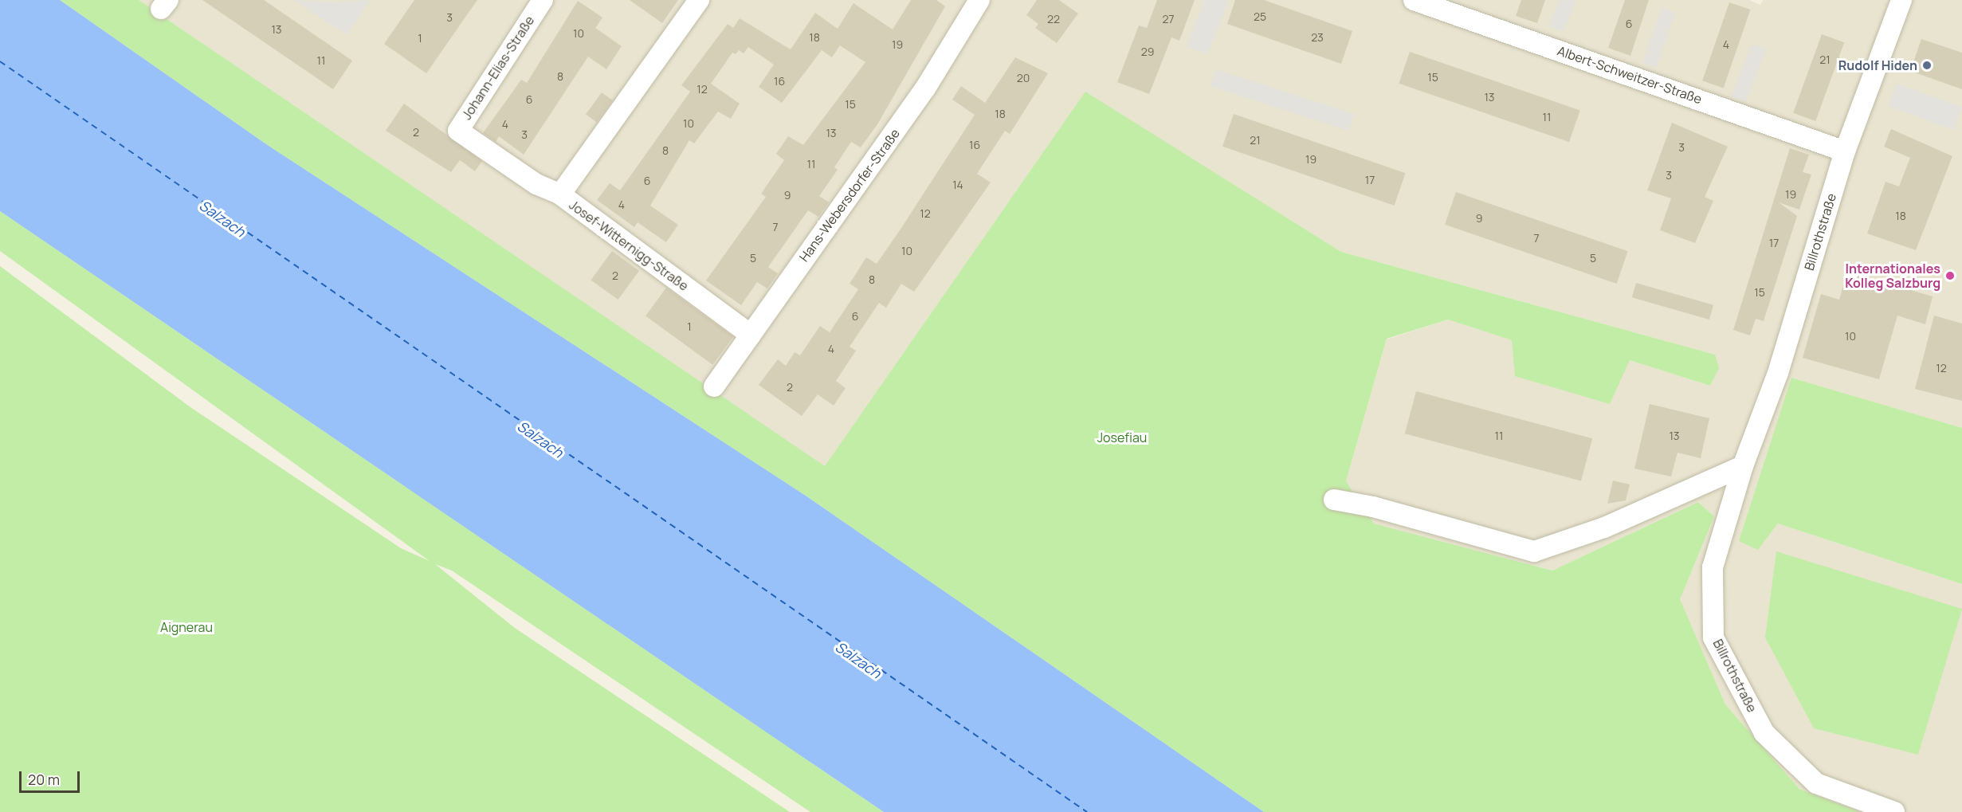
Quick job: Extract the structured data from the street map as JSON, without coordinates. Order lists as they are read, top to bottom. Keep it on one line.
{"streets":{"street":["Johann-Elias-Straße","Albert-Schweitzer-Straße","Hans-Webersdorfer-Straße","Billrothstraße","Josef-Witternigg-Straße"]},"crossings":[["Johann-Elias-Straße","Josef-Witternigg-Straße"],["Albert-Schweitzer-Straße","Billrothstraße"],["Hans-Webersdorfer-Straße","Josef-Witternigg-Straße"]],"water":["Salzach"],"parks":["Josefiau","Aignerau"],"places":["Rudolf Hiden","Internationales Kolleg Salzburg"],"house_numbers":["25","3","22","27","6","13","10","18","23","1","19","4","29","21","11","8","15","20","16","12","13","6","15","18","11","10","4","2","13","3","21","16","3","8","19","11","3","17","6","14","19","9","4","12","18","9","7","7","17","10","5","5","2","8","15","6","1","10","4","12","2","11","13"],"scale_bar":"20 m"}
